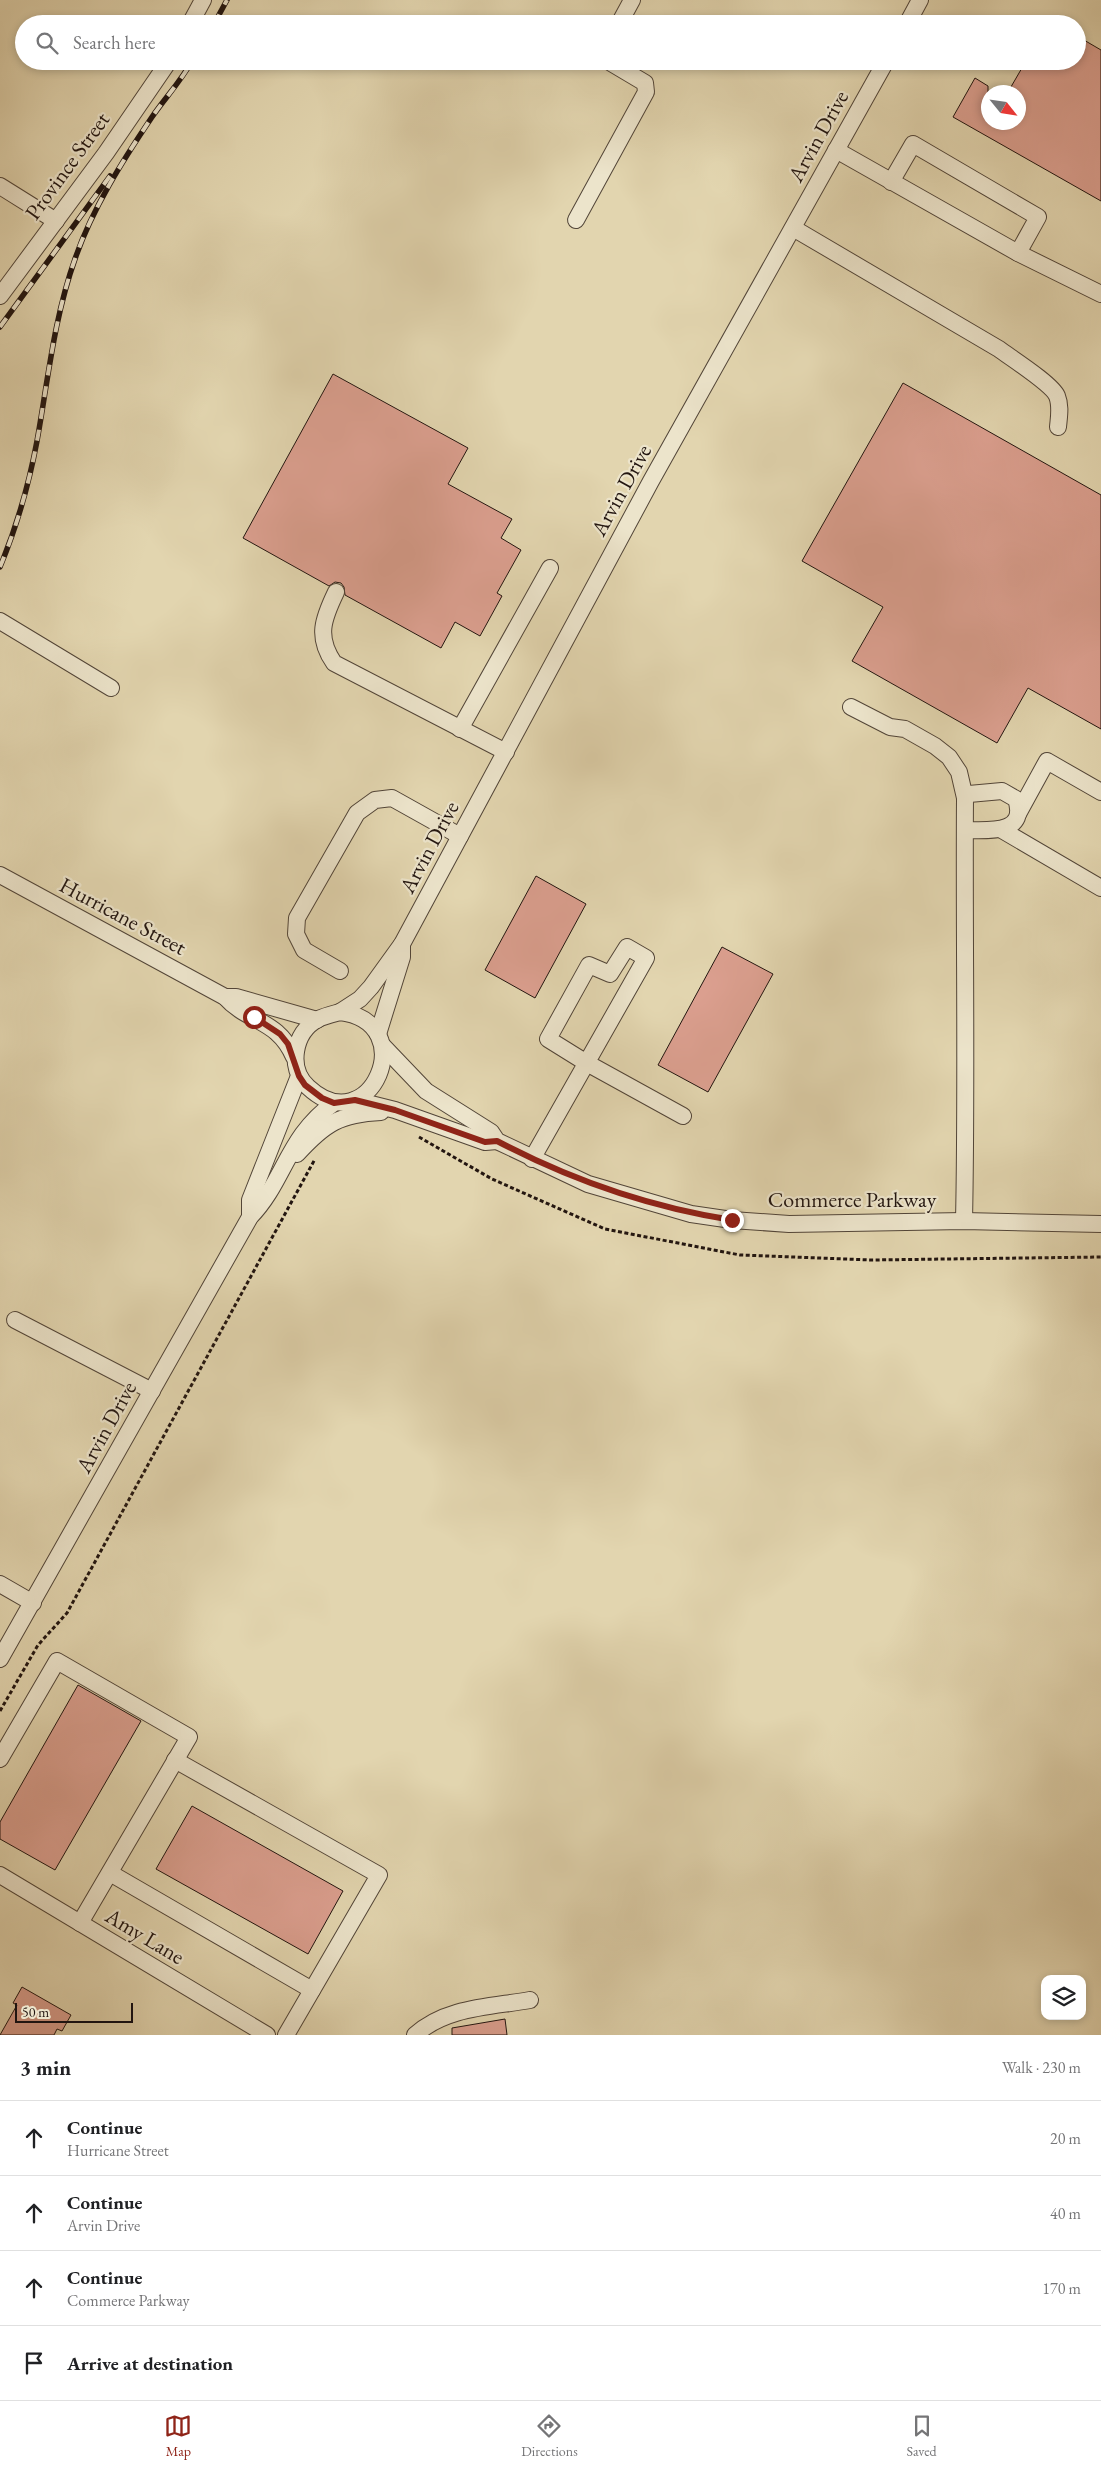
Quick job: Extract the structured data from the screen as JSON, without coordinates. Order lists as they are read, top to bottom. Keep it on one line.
{"streets":{"street":["Arvin Drive","Province Street","Hurricane Street","Commerce Parkway","Amy Lane"]},"crossings":[["Arvin Drive","Hurricane Street"],["Arvin Drive","Commerce Parkway"],["Hurricane Street","Commerce Parkway"]],"scale_bar":"50 m","north":"bottom right","page":{"search":"Search here","scale":"50 m","heading":["3 min","Walk · 230 m"],"list":[["Continue","Hurricane Street","20 m"],["Continue","Arvin Drive","40 m"],["Continue","Commerce Parkway","170 m"],"Arrive at destination"],"nav":["Map","Directions","Saved"]}}
